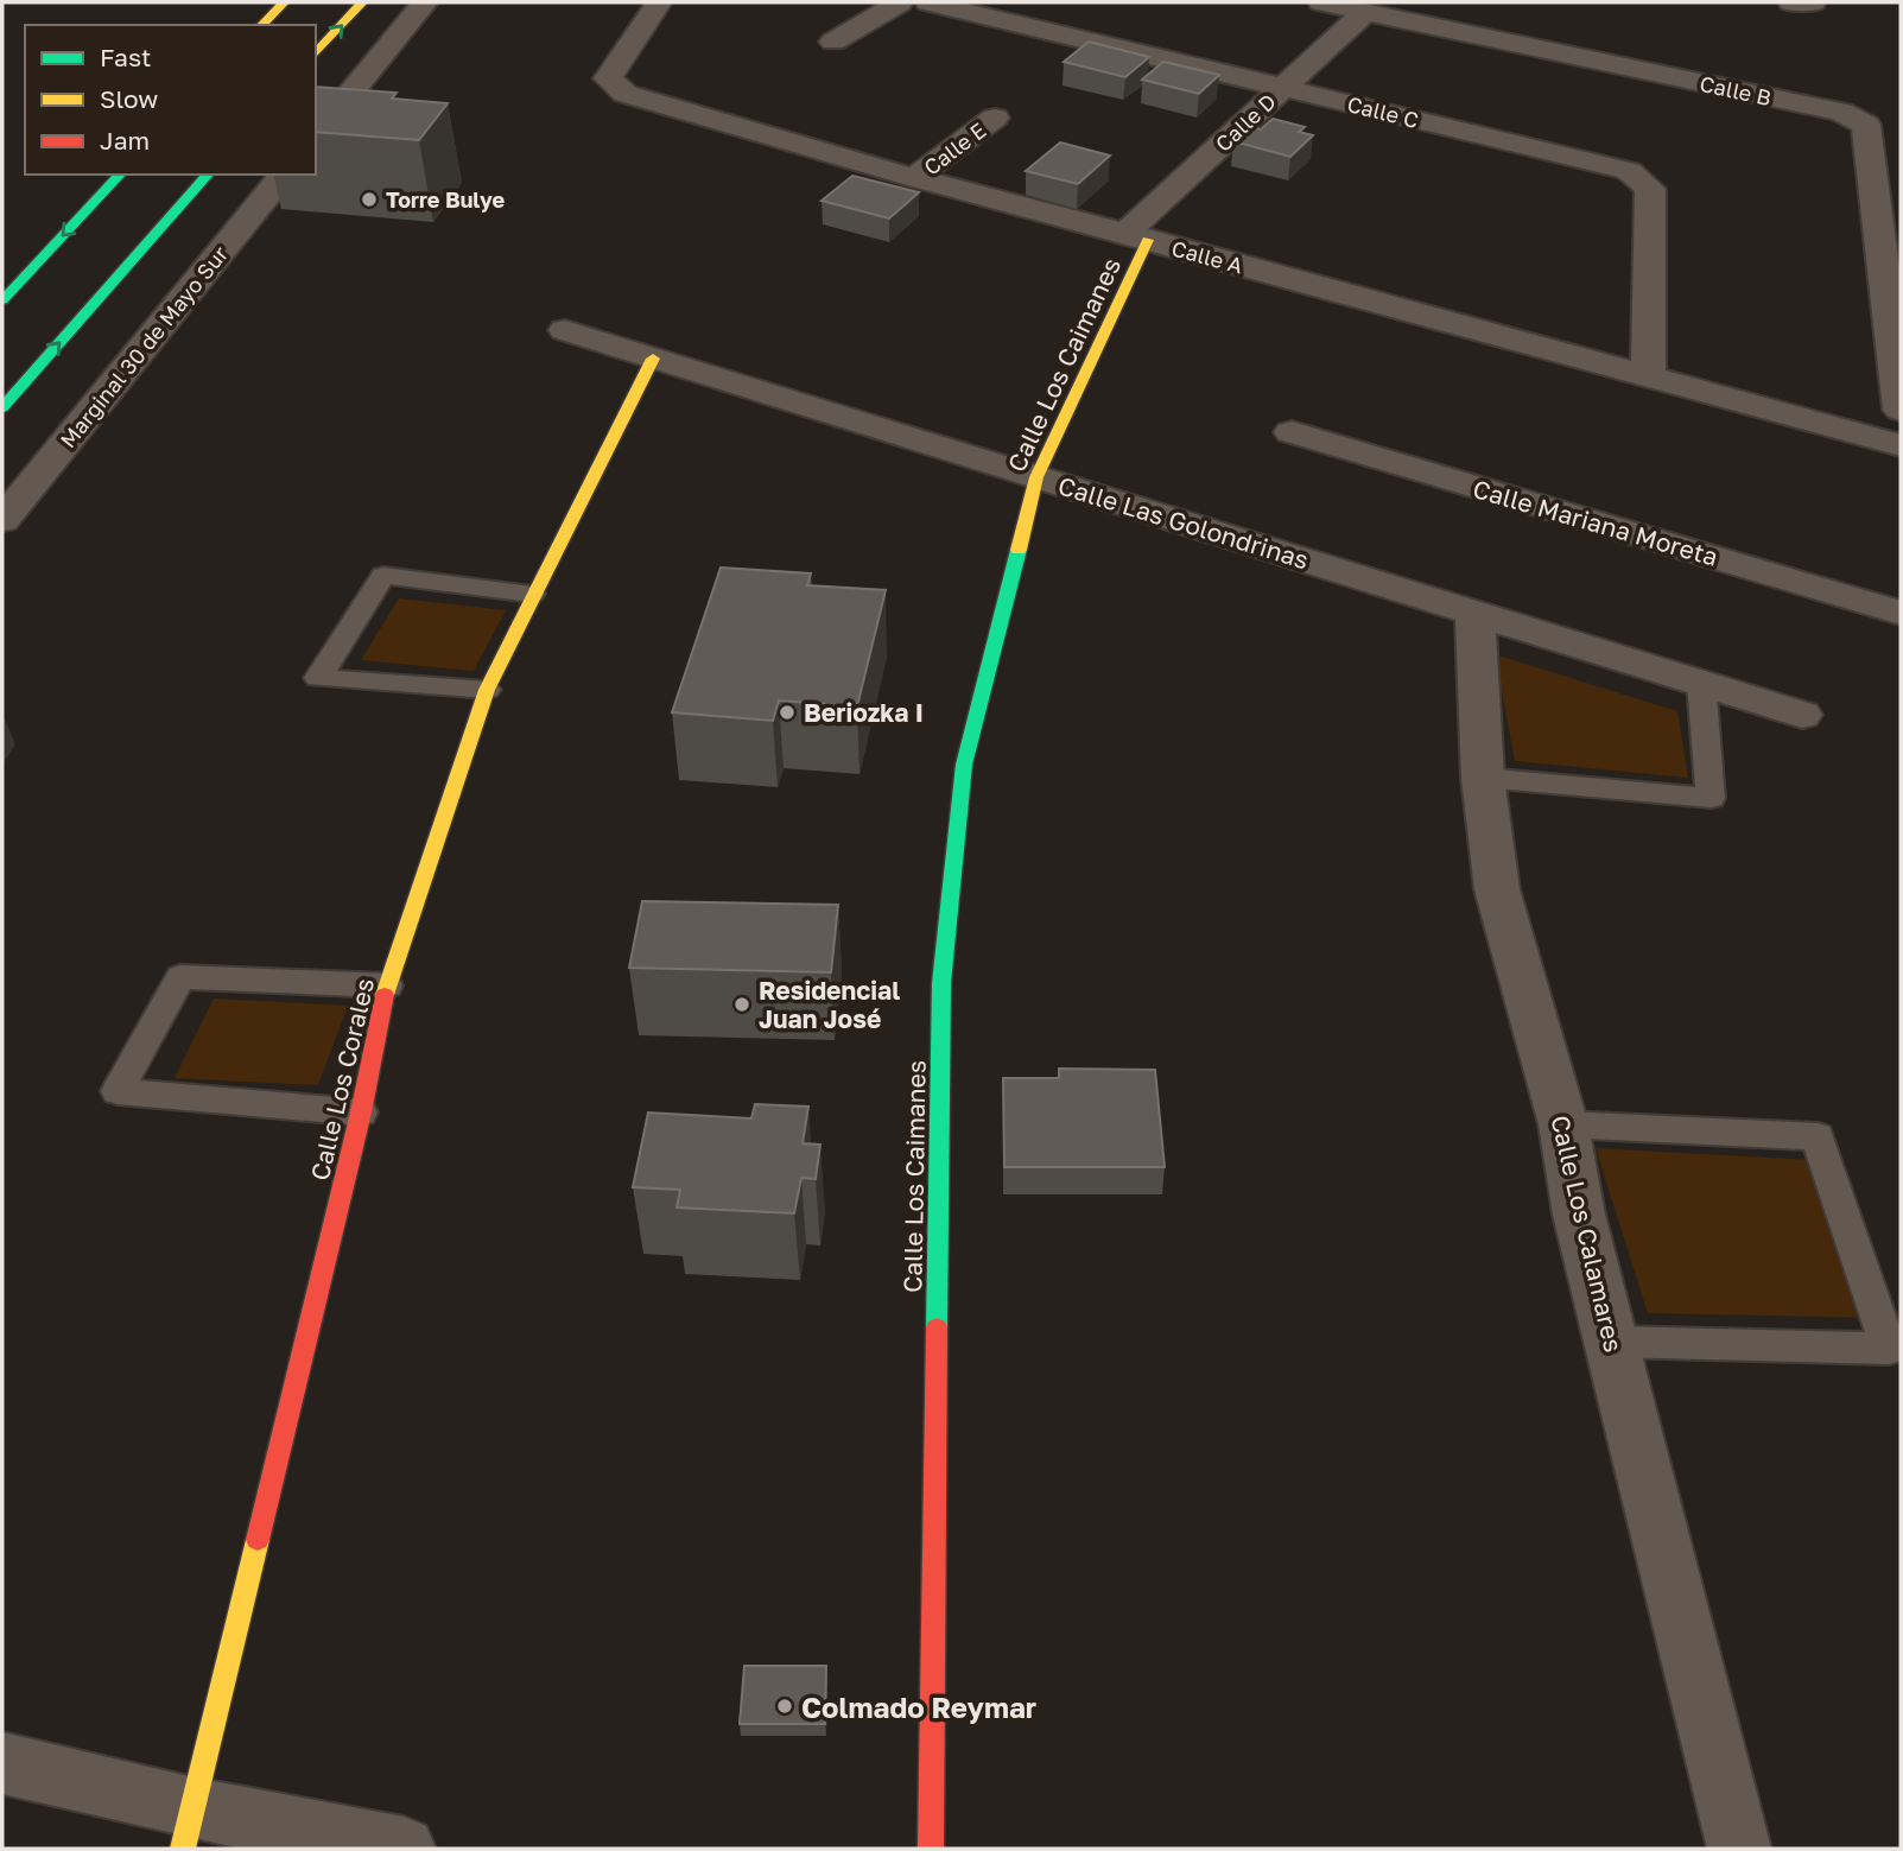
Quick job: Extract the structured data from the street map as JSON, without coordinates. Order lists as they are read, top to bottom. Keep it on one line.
{"streets":{"main road":["Calle Los Caimanes","Calle Los Corales"],"street":["Calle B","Calle C","Calle D","Calle E","Calle A","Marginal 30 de Mayo Sur","Calle Las Golondrinas","Calle Mariana Moreta","Calle Los Calamares"]},"crossings":[["Calle B","Calle D"],["Calle C","Calle D"],["Calle C","Calle A"],["Calle D","Calle A"],["Calle D","Calle Los Caimanes"],["Calle E","Calle A"],["Calle A","Calle Los Caimanes"],["Calle Los Caimanes","Calle Las Golondrinas"],["Calle Las Golondrinas","Calle Los Corales"],["Calle Las Golondrinas","Calle Los Calamares"]],"places":["Torre Bulye","Beriozka I","Residencial Juan José","Colmado Reymar"],"legend":["Fast","Slow","Jam"]}
